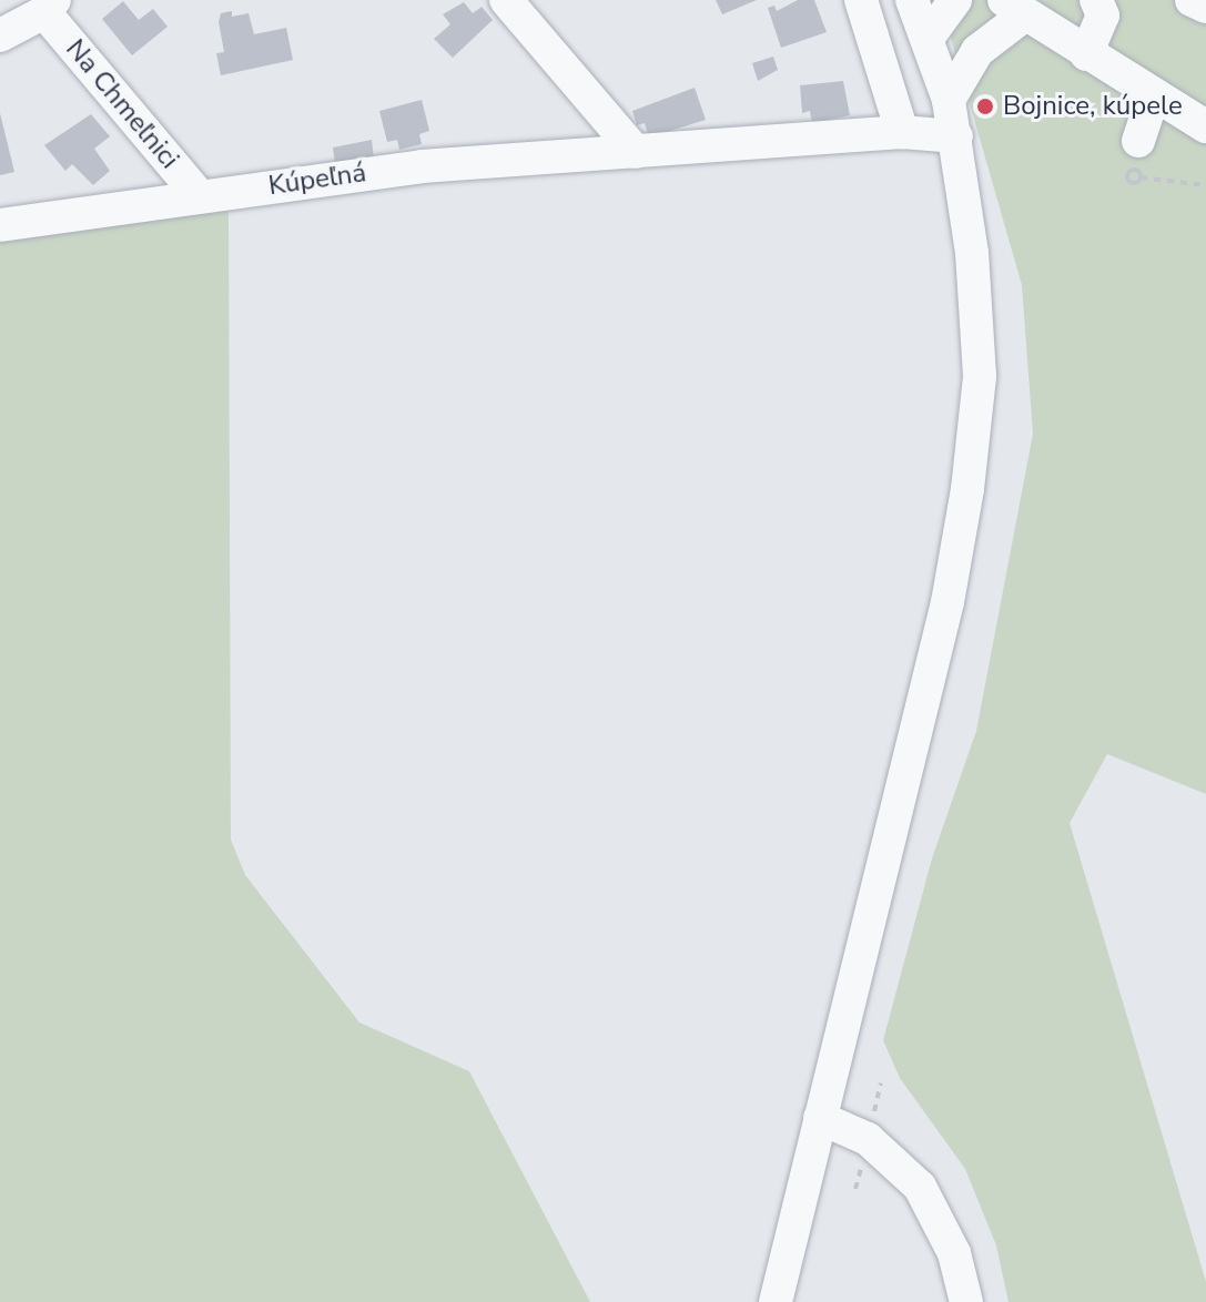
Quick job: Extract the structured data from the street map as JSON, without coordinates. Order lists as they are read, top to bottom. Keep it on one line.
{"streets":{"street":["Na Chmeľnici","Kúpeľná"]},"crossings":[["Na Chmeľnici","Kúpeľná"]],"places":["Bojnice, kúpele"]}
